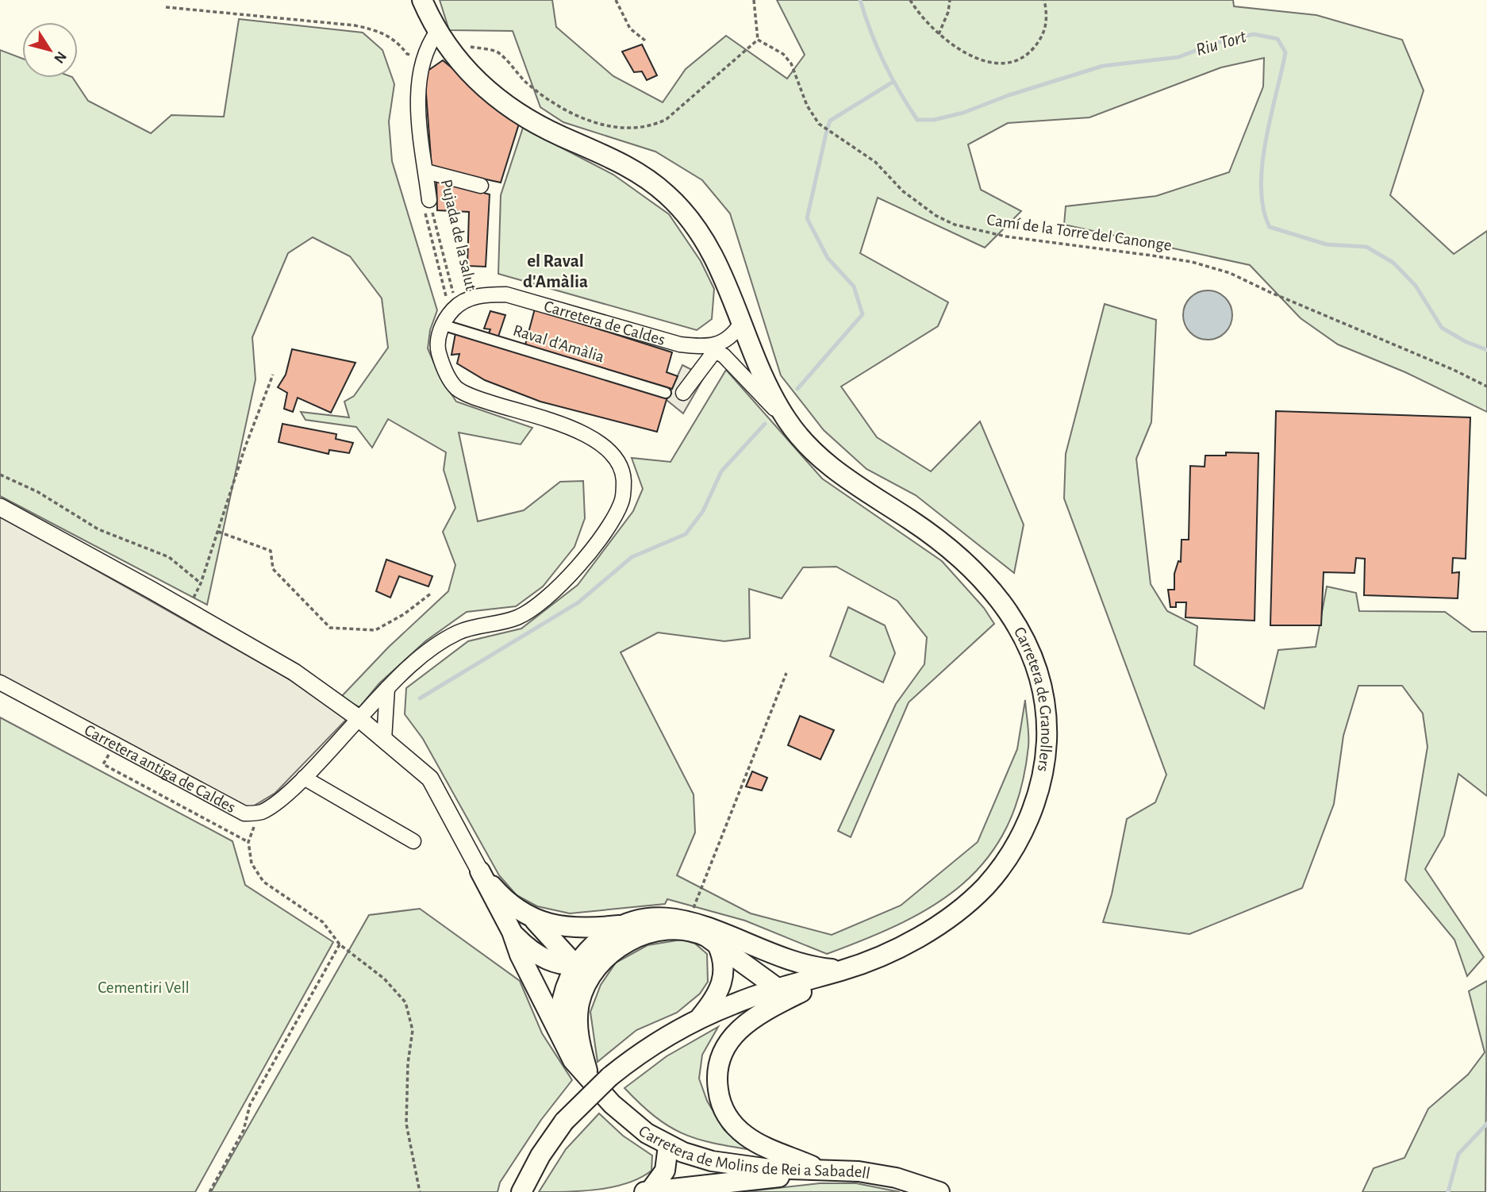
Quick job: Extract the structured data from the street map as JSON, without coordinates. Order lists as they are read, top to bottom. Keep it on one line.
{"streets":{"main road":["Carretera de Granollers","Carretera de Molins de Rei a Sabadell"],"street":["Pujada de la salut","Carretera de Caldes","Raval d'Amàlia","Carretera antiga de Caldes"],"path":["Camí de la Torre del Canonge"]},"crossings":[["Pujada de la salut","Carretera de Caldes"],["Carretera de Caldes","Raval d'Amàlia"]],"districts":["el Raval d'Amàlia"],"water":["Riu Tort"],"parks":["Cementiri Vell"],"north":"bottom right"}
